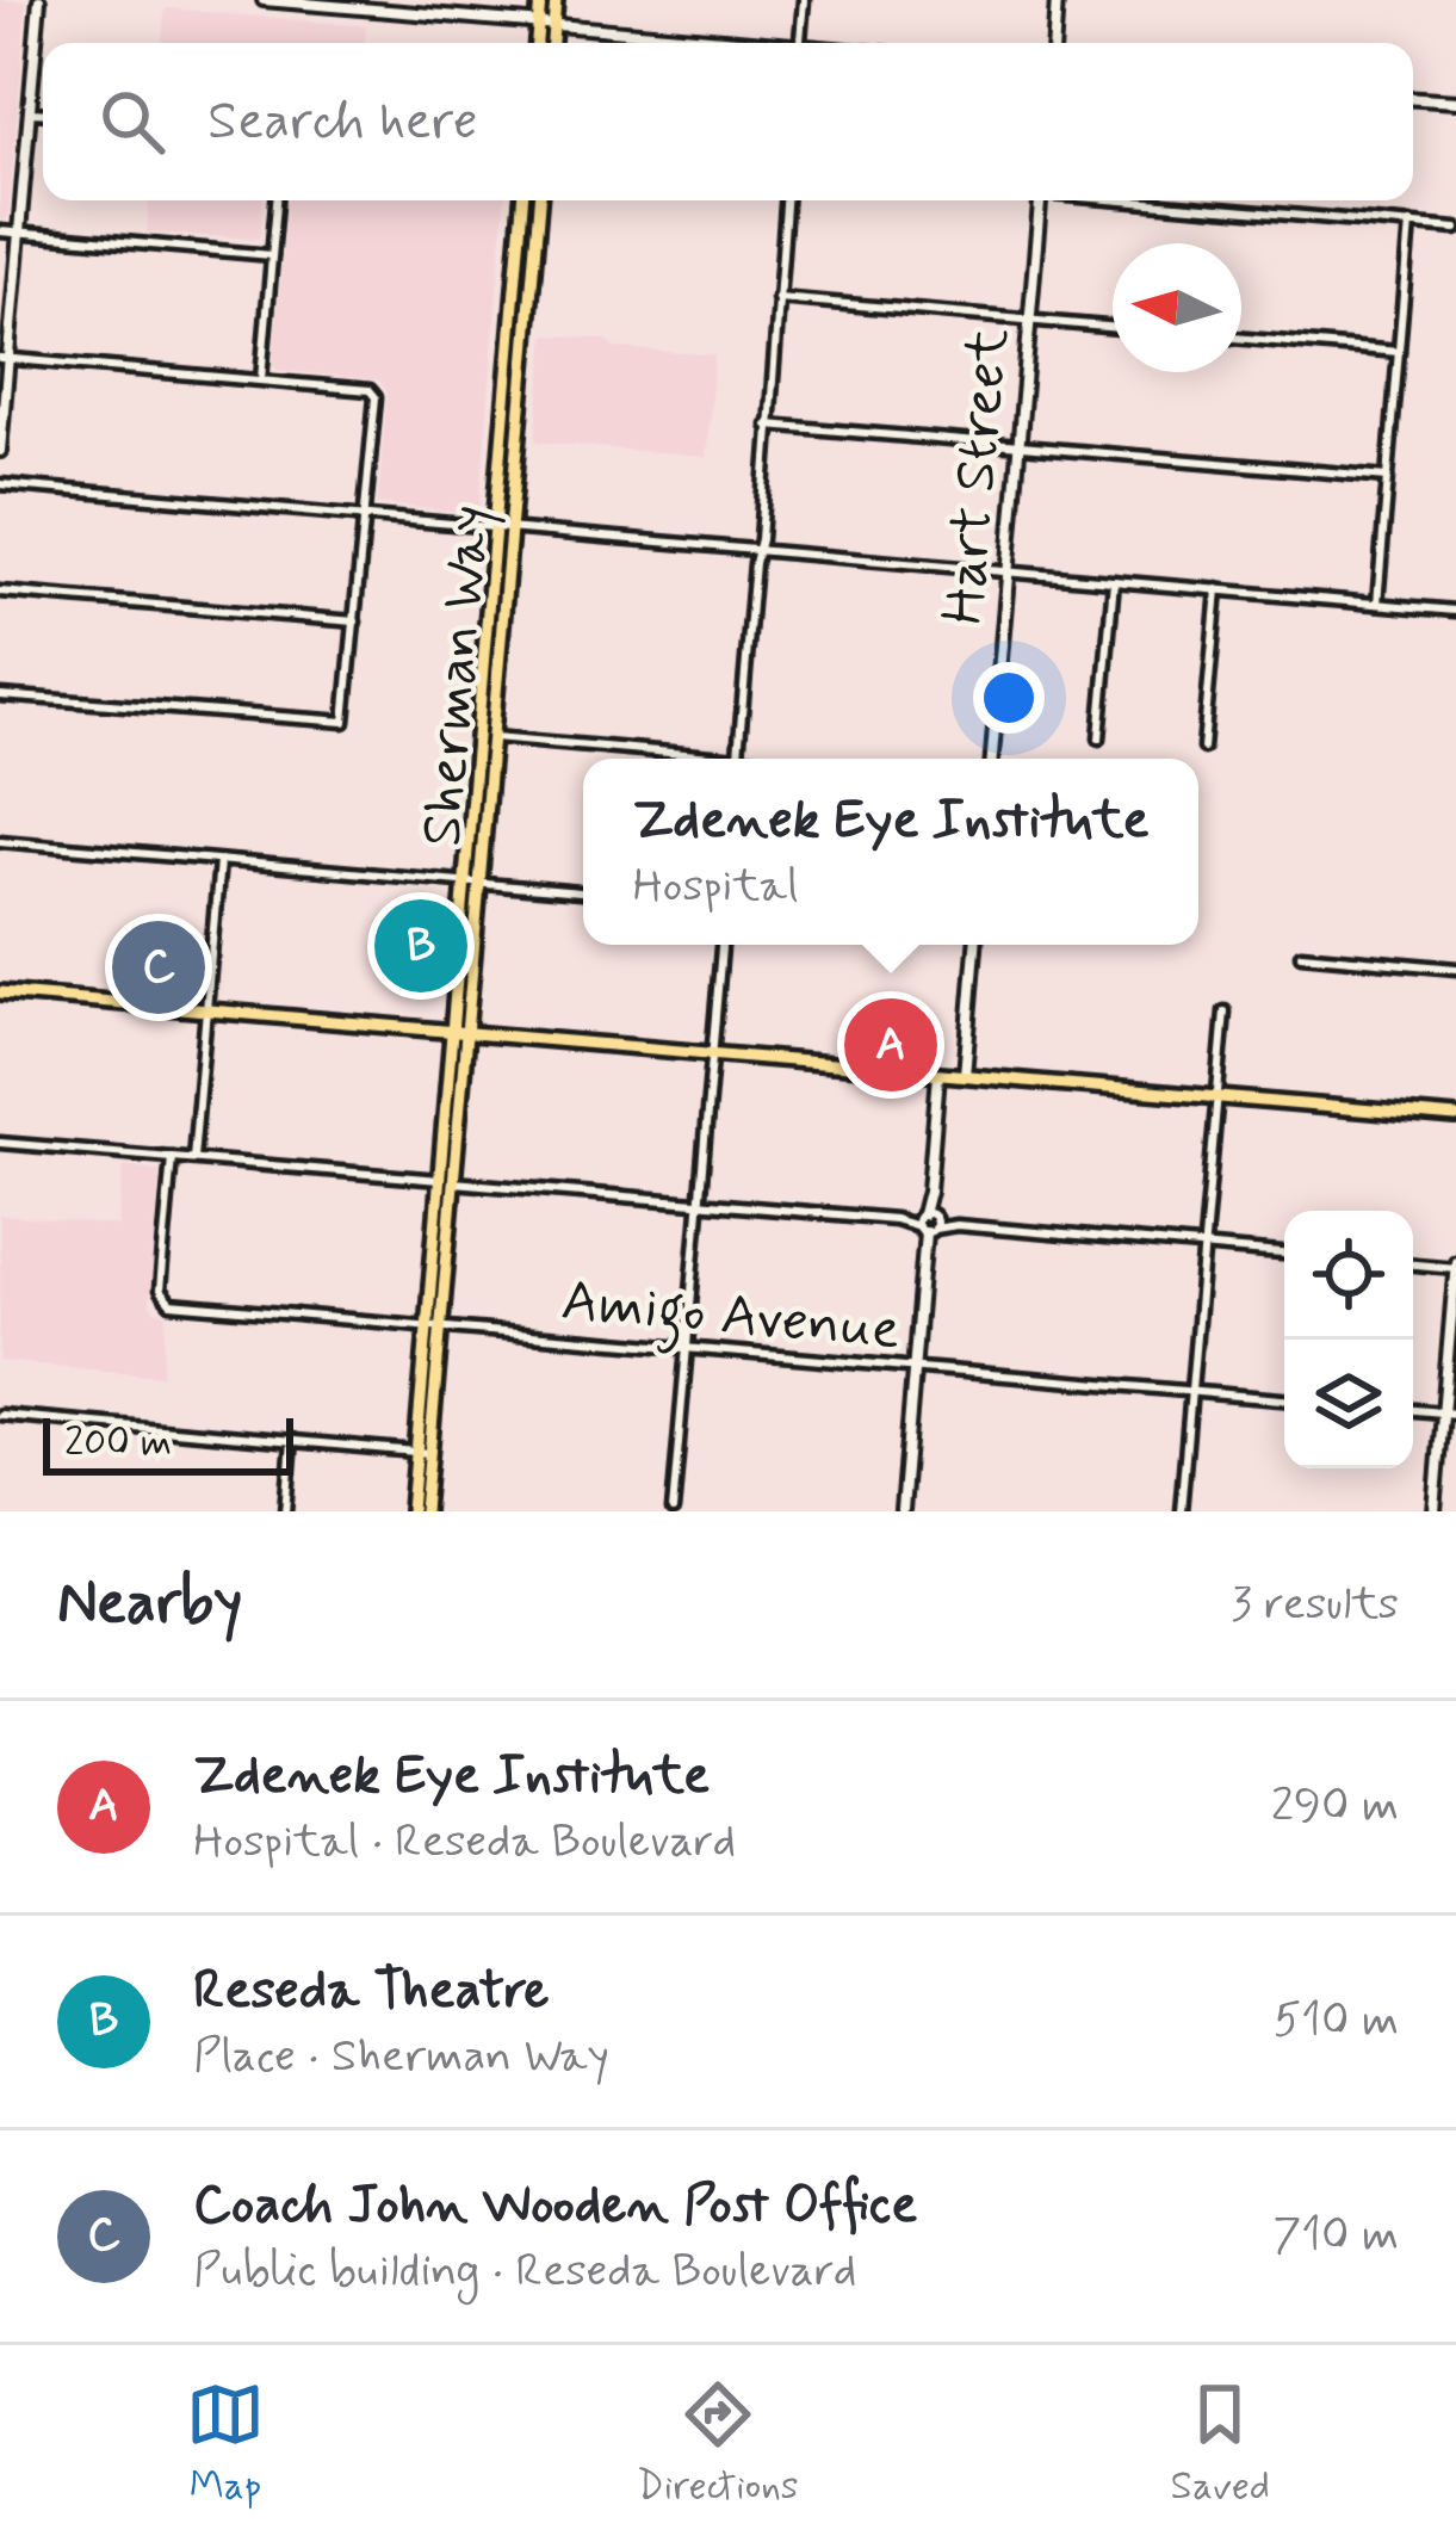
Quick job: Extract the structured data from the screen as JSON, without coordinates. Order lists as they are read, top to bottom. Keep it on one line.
{"streets":{"main road":["Sherman Way"],"street":["Hart Street","Amigo Avenue"]},"crossings":[["Sherman Way","Amigo Avenue"]],"scale_bar":"200 m","north":"left","page":{"search":"Search here","popup":["Zdenek Eye Institute","Hospital"],"pins":["B","C","A"],"scale":"200 m","heading":["Nearby","3 results"],"list":[{"mark":"A","name":"Zdenek Eye Institute","note":"Hospital · Reseda Boulevard","value":"290 m"},{"mark":"B","name":"Reseda Theatre","note":"Place · Sherman Way","value":"510 m"},{"mark":"C","name":"Coach John Wooden Post Office","note":"Public building · Reseda Boulevard","value":"710 m"}],"nav":["Map","Directions","Saved"]}}
